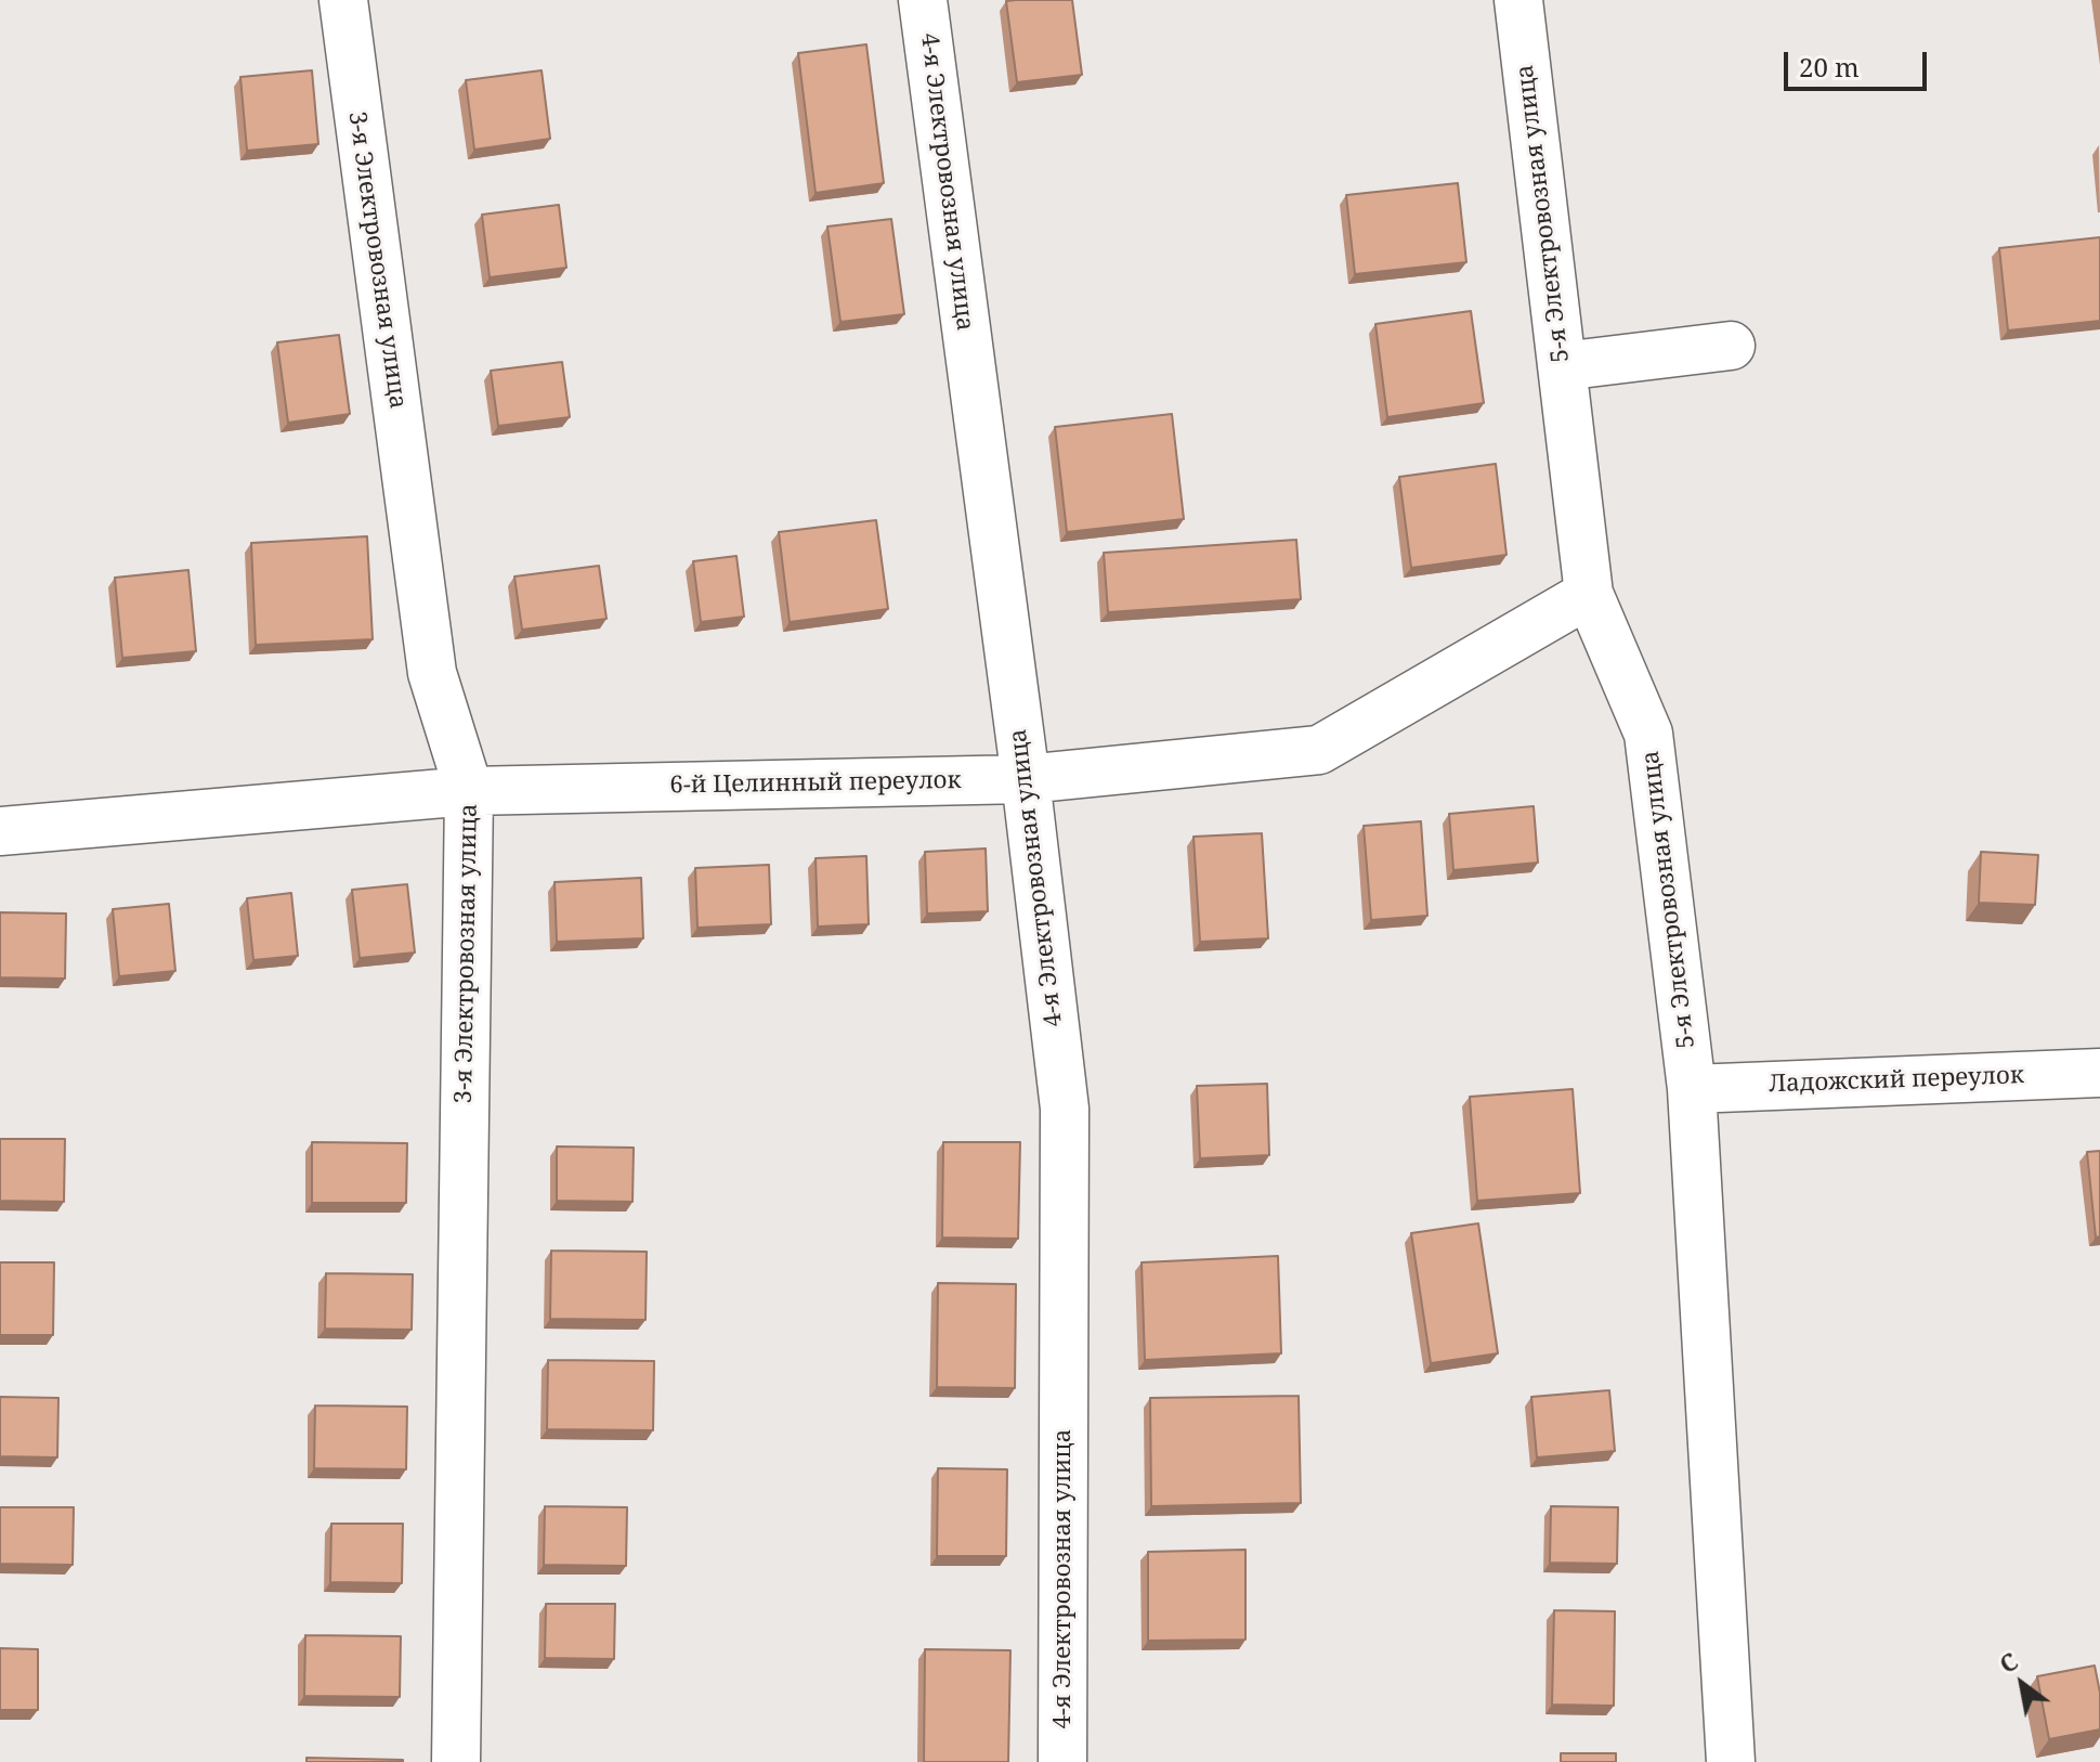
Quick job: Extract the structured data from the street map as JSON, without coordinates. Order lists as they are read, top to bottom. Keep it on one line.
{"streets":{"street":["4-я Электровозная улица","5-я Электровозная улица","3-я Электровозная улица","6-й Целинный переулок","Ладожский переулок"]},"crossings":[["4-я Электровозная улица","6-й Целинный переулок"],["5-я Электровозная улица","6-й Целинный переулок"],["5-я Электровозная улица","Ладожский переулок"],["3-я Электровозная улица","6-й Целинный переулок"]],"scale_bar":"20 m","north":"top left"}
